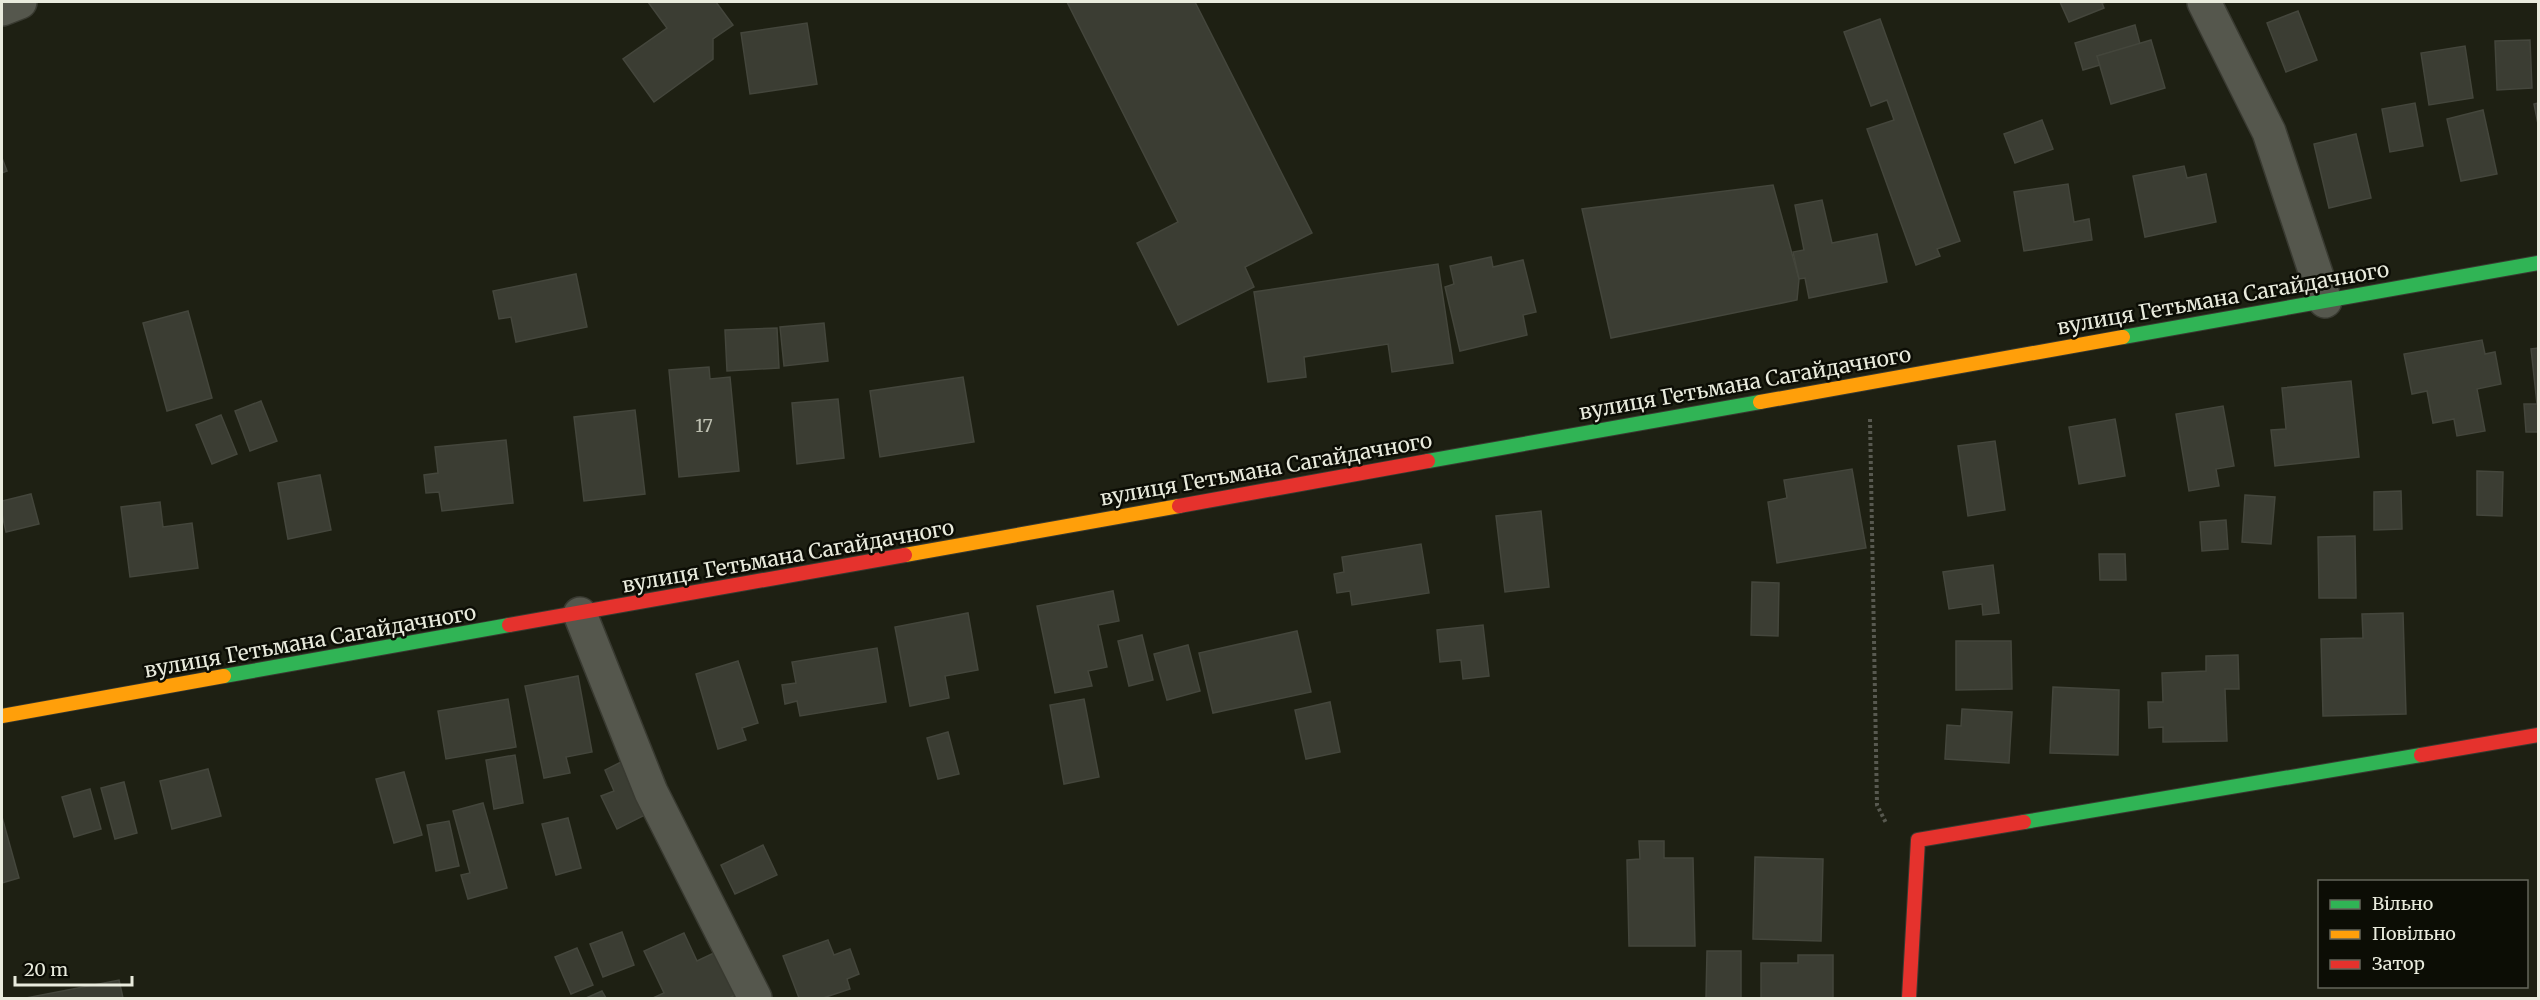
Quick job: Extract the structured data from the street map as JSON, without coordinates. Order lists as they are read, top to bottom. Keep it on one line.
{"streets":{"main road":["вулиця Гетьмана Сагайдачного"]},"house_numbers":["17"],"legend":["Вільно","Повільно","Затор"],"scale_bar":"20 m"}
